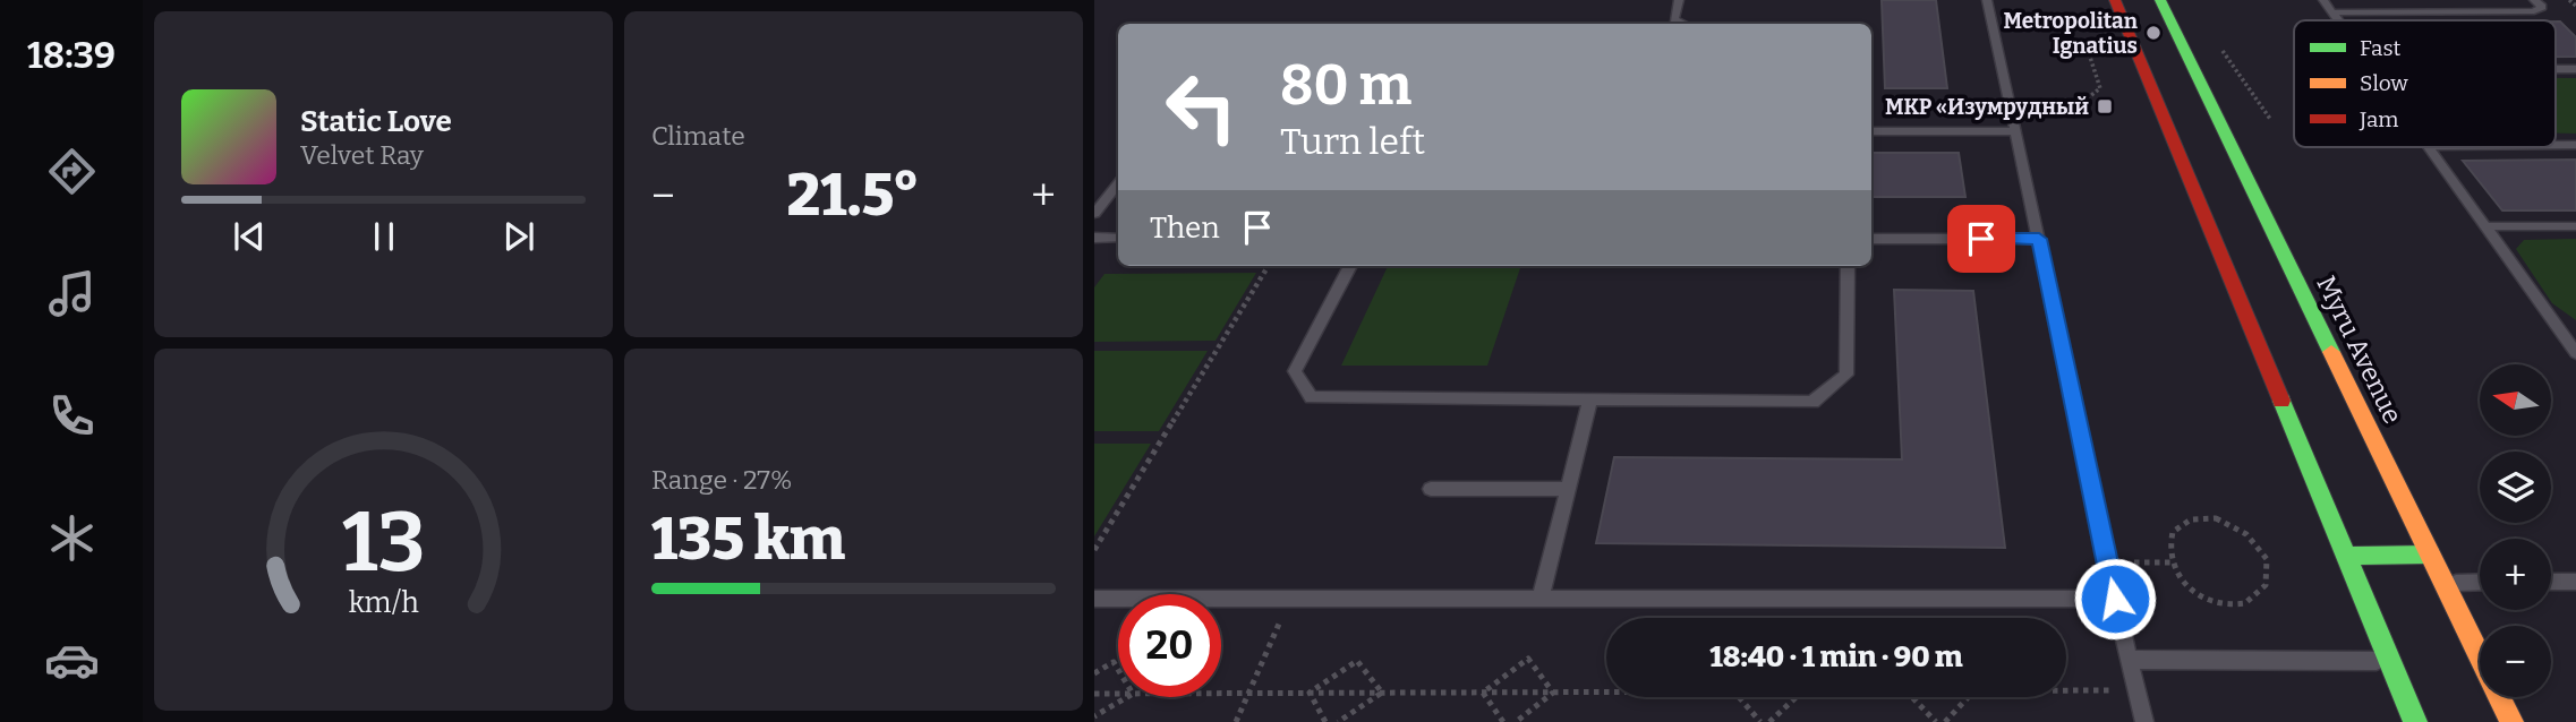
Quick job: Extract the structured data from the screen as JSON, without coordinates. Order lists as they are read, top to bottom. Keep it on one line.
{"streets":{"highway":["Myru Avenue"]},"places":{"other":["Metropolitan Ignatius"],"transit":["МКР «Изумрудный"]},"legend":["Fast","Slow","Jam"],"north":"left","page":{"tabs":"18:39","tile":["Climate",["Range · 27%","135 km"]],"turn":["80 m","Turn left"],"song":["Static Love","Velvet Ray"],"heat":["−","21.5°","+"],"then":"Then","map_buttons":["+","−"],"limit":"20","trip":"18:40 · 1 min · 90 m","gauge":["13","km/h"]}}
